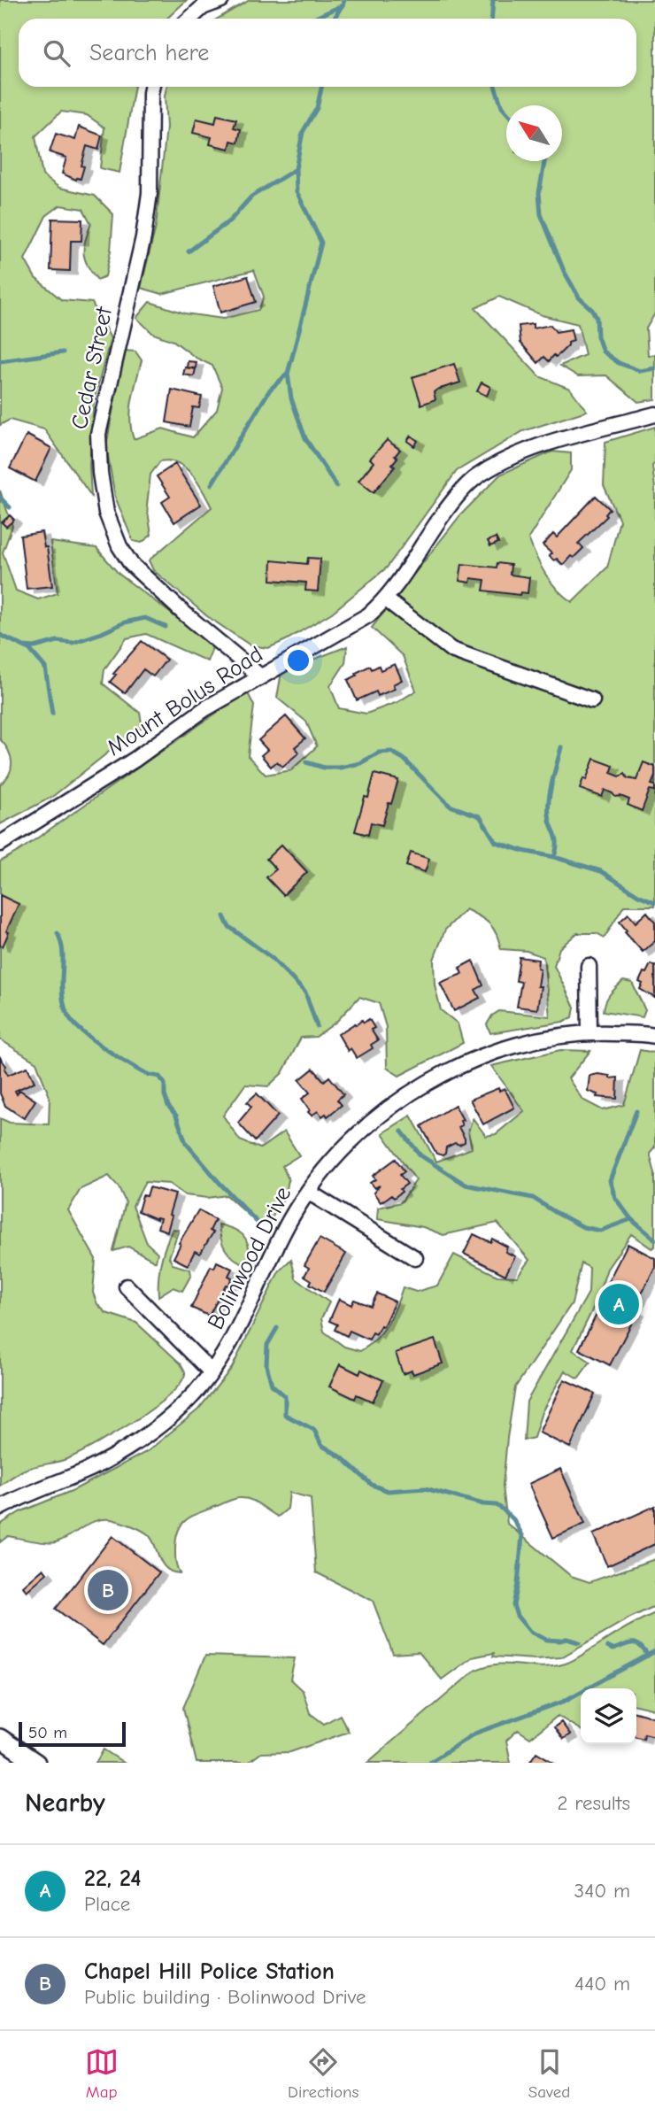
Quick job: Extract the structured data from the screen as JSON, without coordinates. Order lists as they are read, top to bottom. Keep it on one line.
{"streets":{"street":["Cedar Street","Mount Bolus Road","Bolinwood Drive"]},"crossings":[["Cedar Street","Mount Bolus Road"]],"scale_bar":"50 m","north":"top left","page":{"search":"Search here","pins":["A","B"],"scale":"50 m","heading":["Nearby","2 results"],"list":[{"mark":"A","name":"22, 24","note":"Place","value":"340 m"},{"mark":"B","name":"Chapel Hill Police Station","note":"Public building · Bolinwood Drive","value":"440 m"}],"nav":["Map","Directions","Saved"]}}
